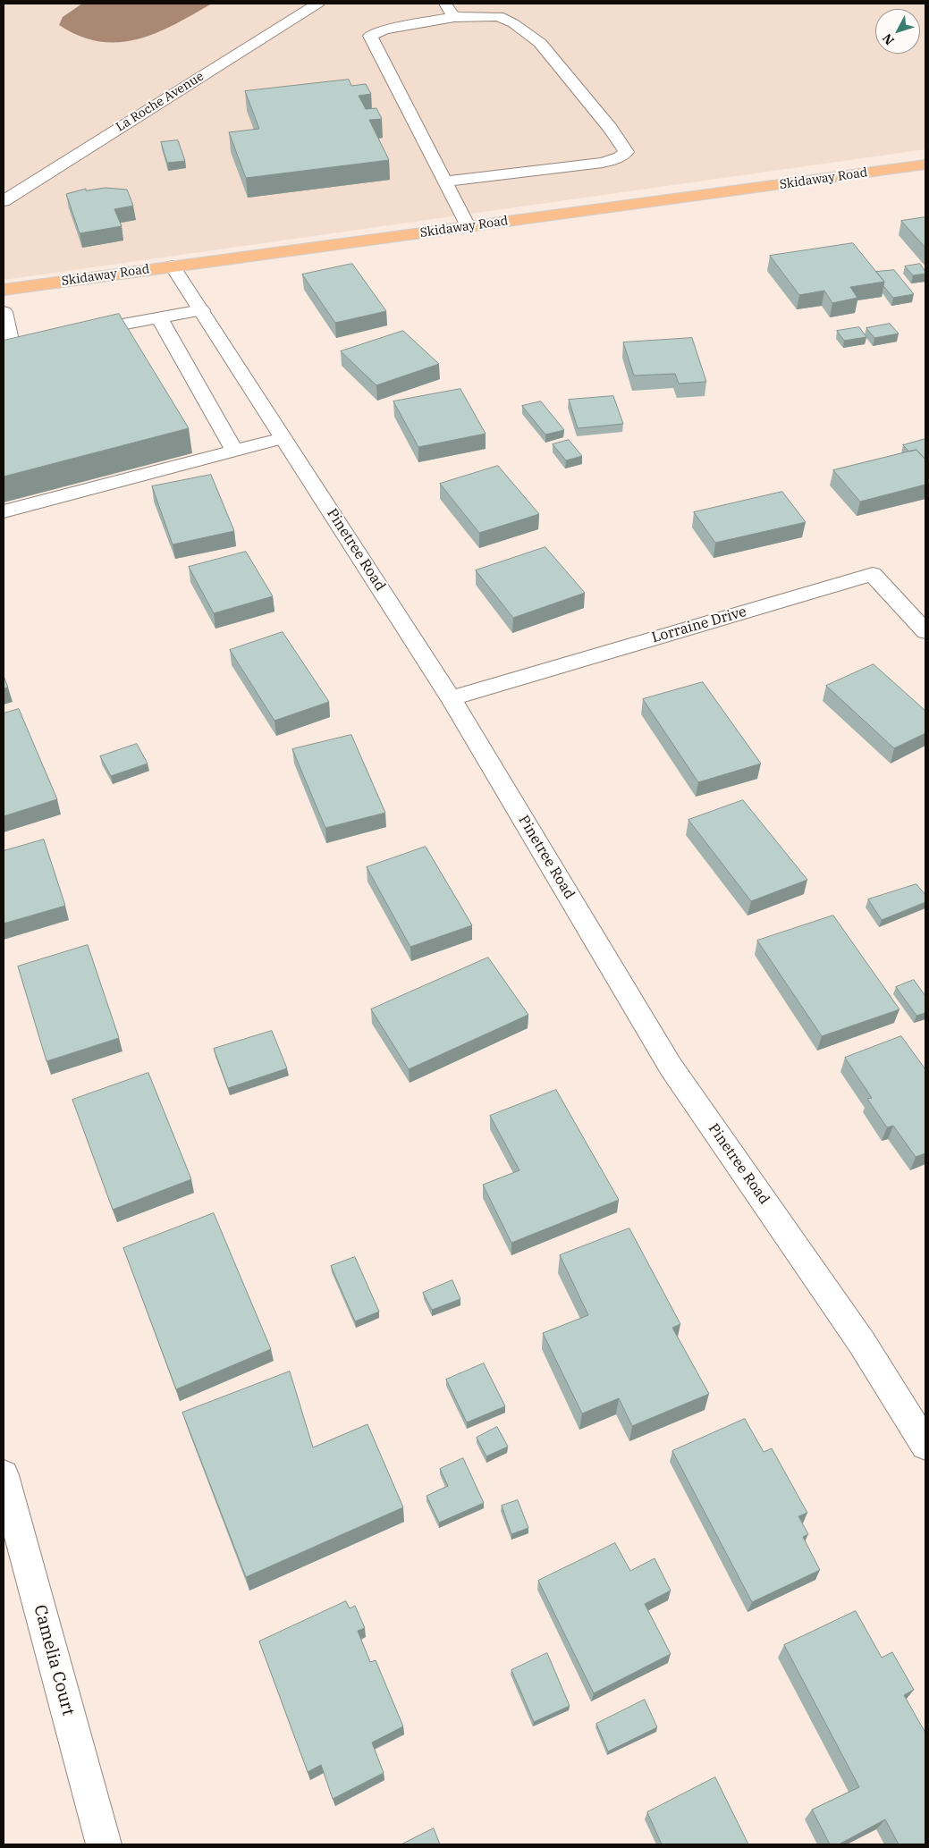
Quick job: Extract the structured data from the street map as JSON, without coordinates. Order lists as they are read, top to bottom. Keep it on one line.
{"streets":{"main road":["Skidaway Road"],"street":["La Roche Avenue","Pinetree Road","Lorraine Drive","Camelia Court"]},"crossings":[["Skidaway Road","Pinetree Road"],["Pinetree Road","Lorraine Drive"]],"north":"bottom left"}
